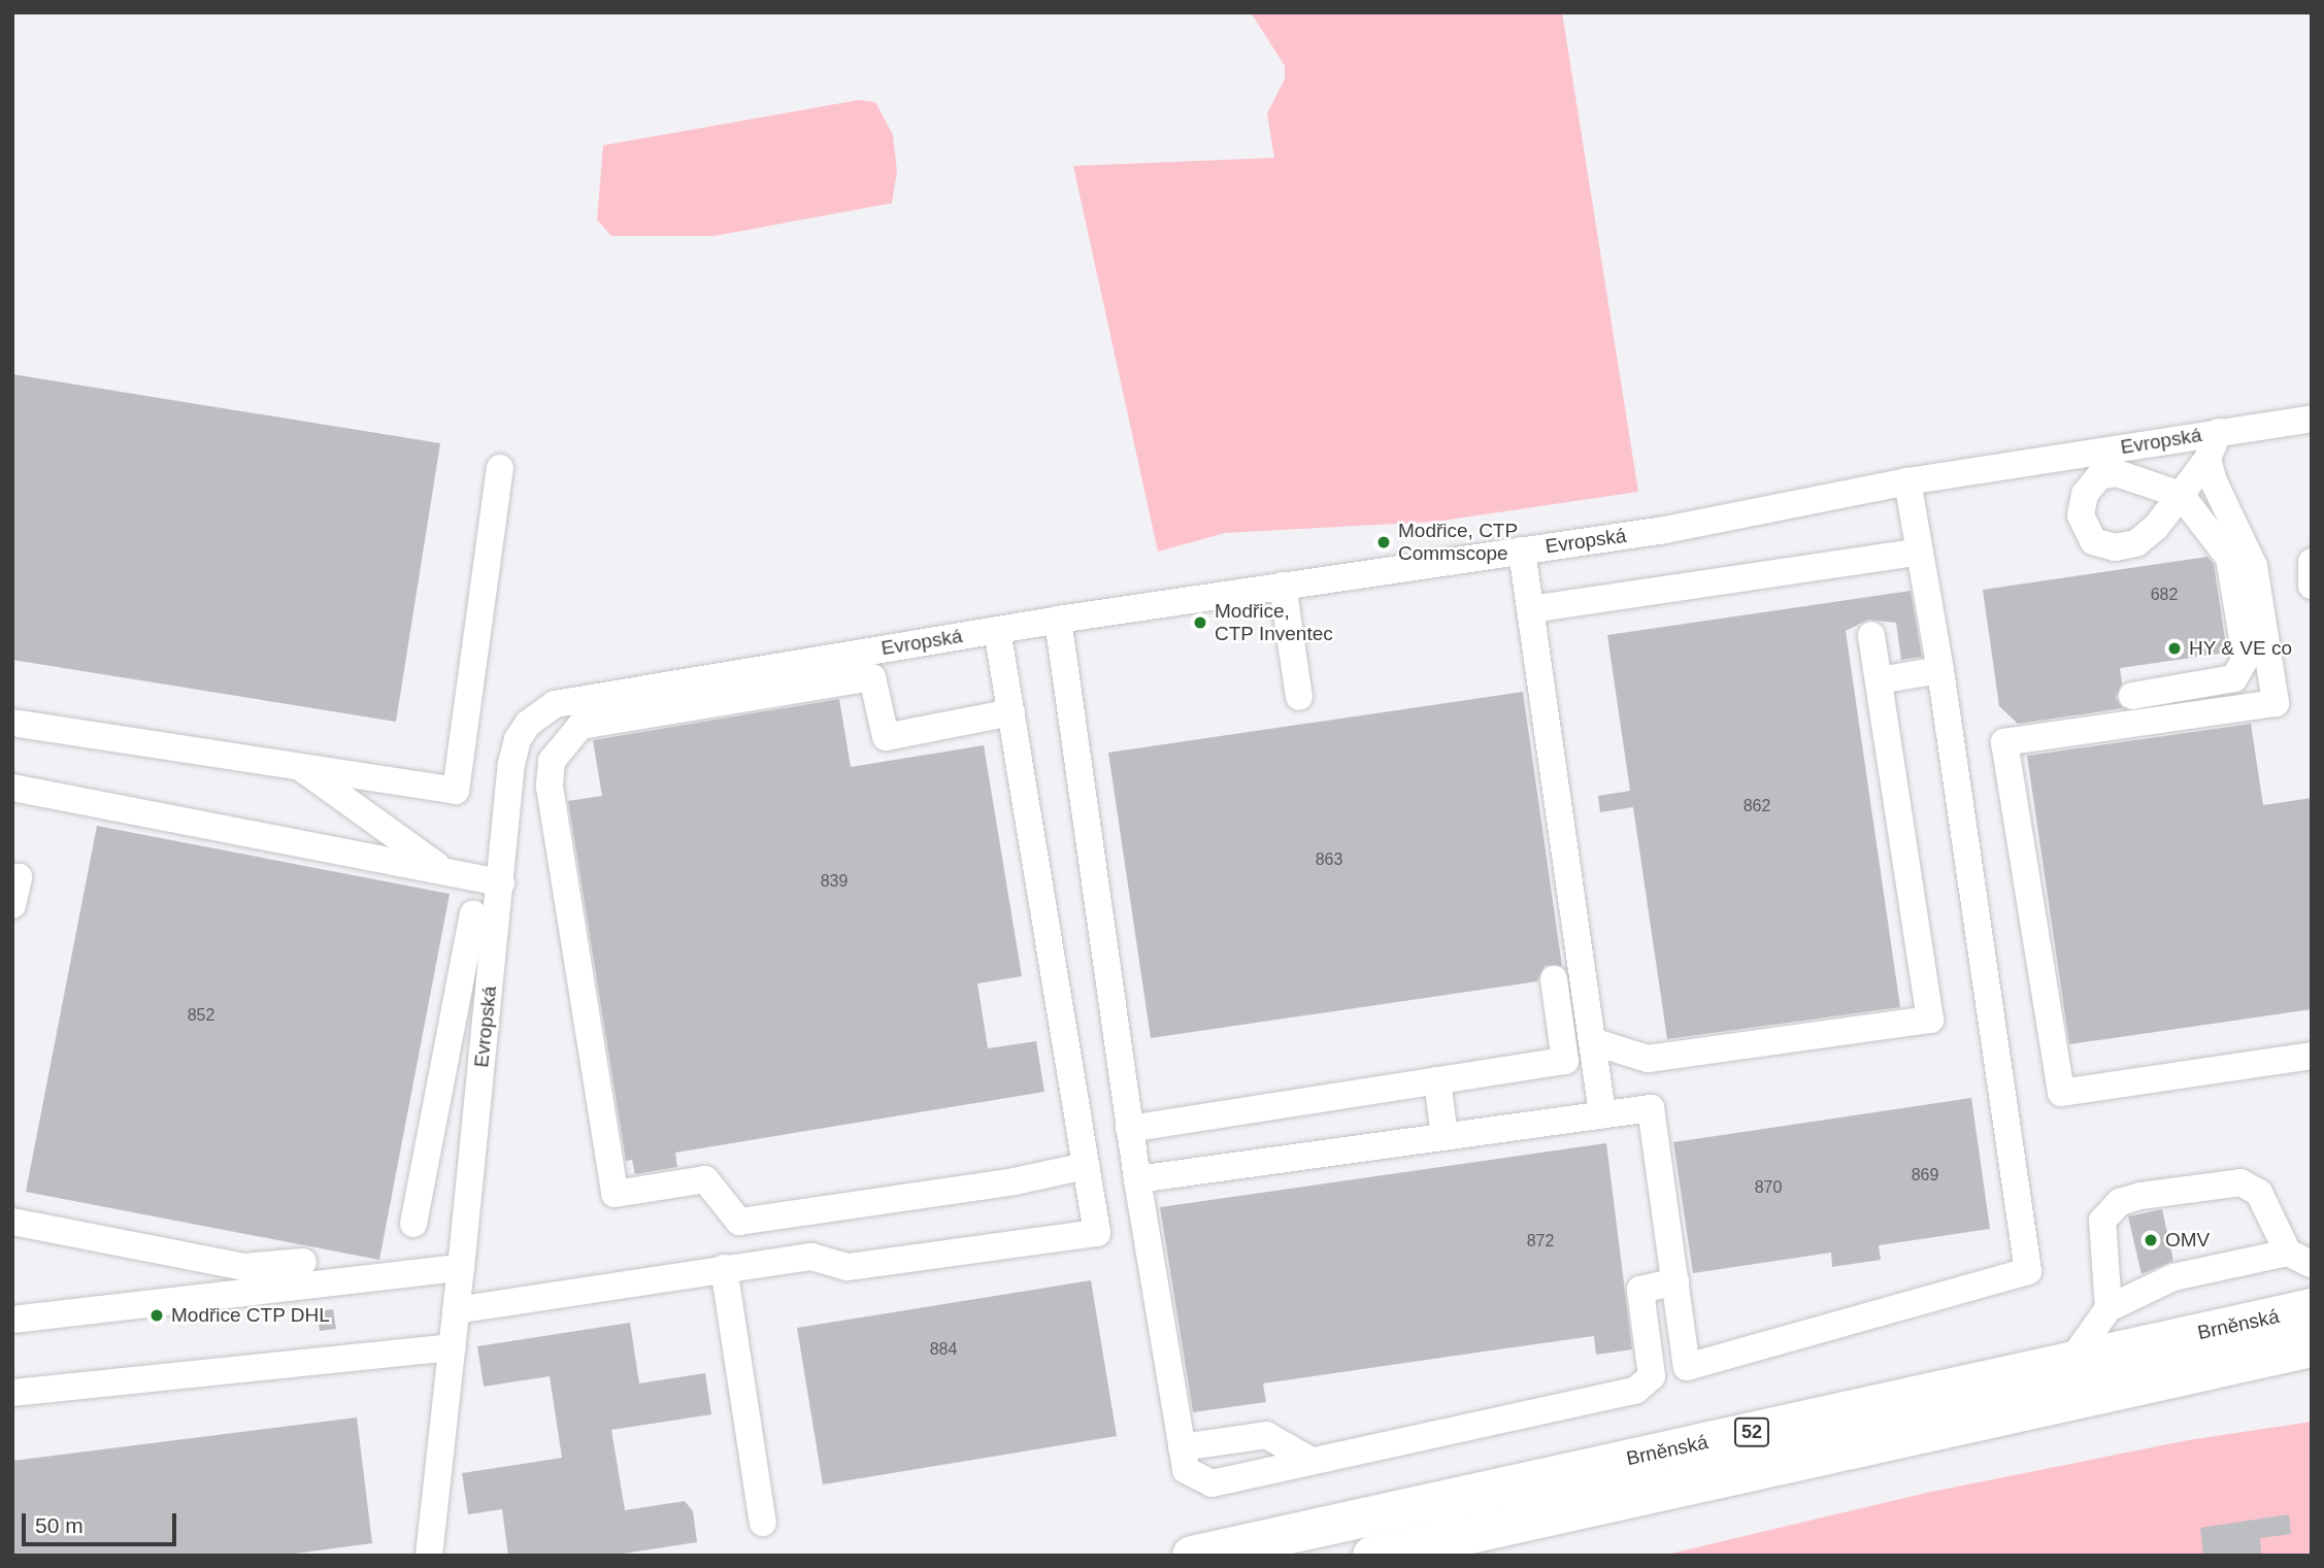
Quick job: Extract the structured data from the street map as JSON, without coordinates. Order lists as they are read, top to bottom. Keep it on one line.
{"streets":{"highway":["Brněnská","52"],"street":["Evropská"]},"places":["Modřice, CTP Commscope","Modřice, CTP Inventec","HY & VE co","OMV","Modřice CTP DHL"],"house_numbers":["682","862","863","839","852","869","870","872","884"],"scale_bar":"50 m"}
